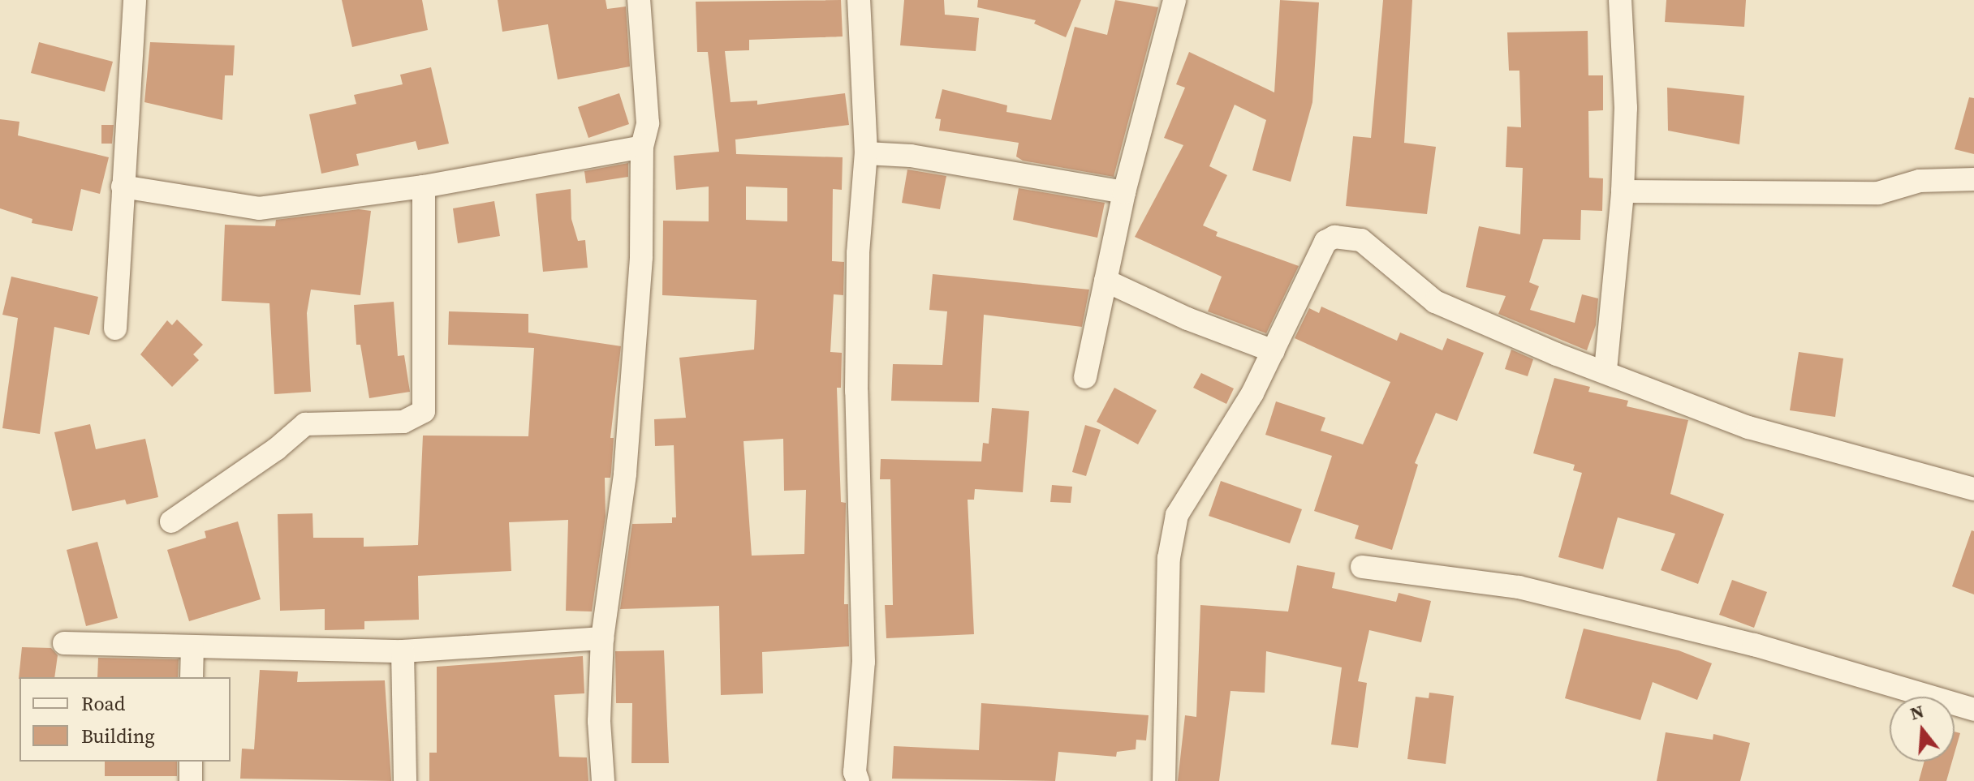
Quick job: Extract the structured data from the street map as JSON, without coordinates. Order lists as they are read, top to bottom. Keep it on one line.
{"legend":["Road","Building"],"north":"top"}
